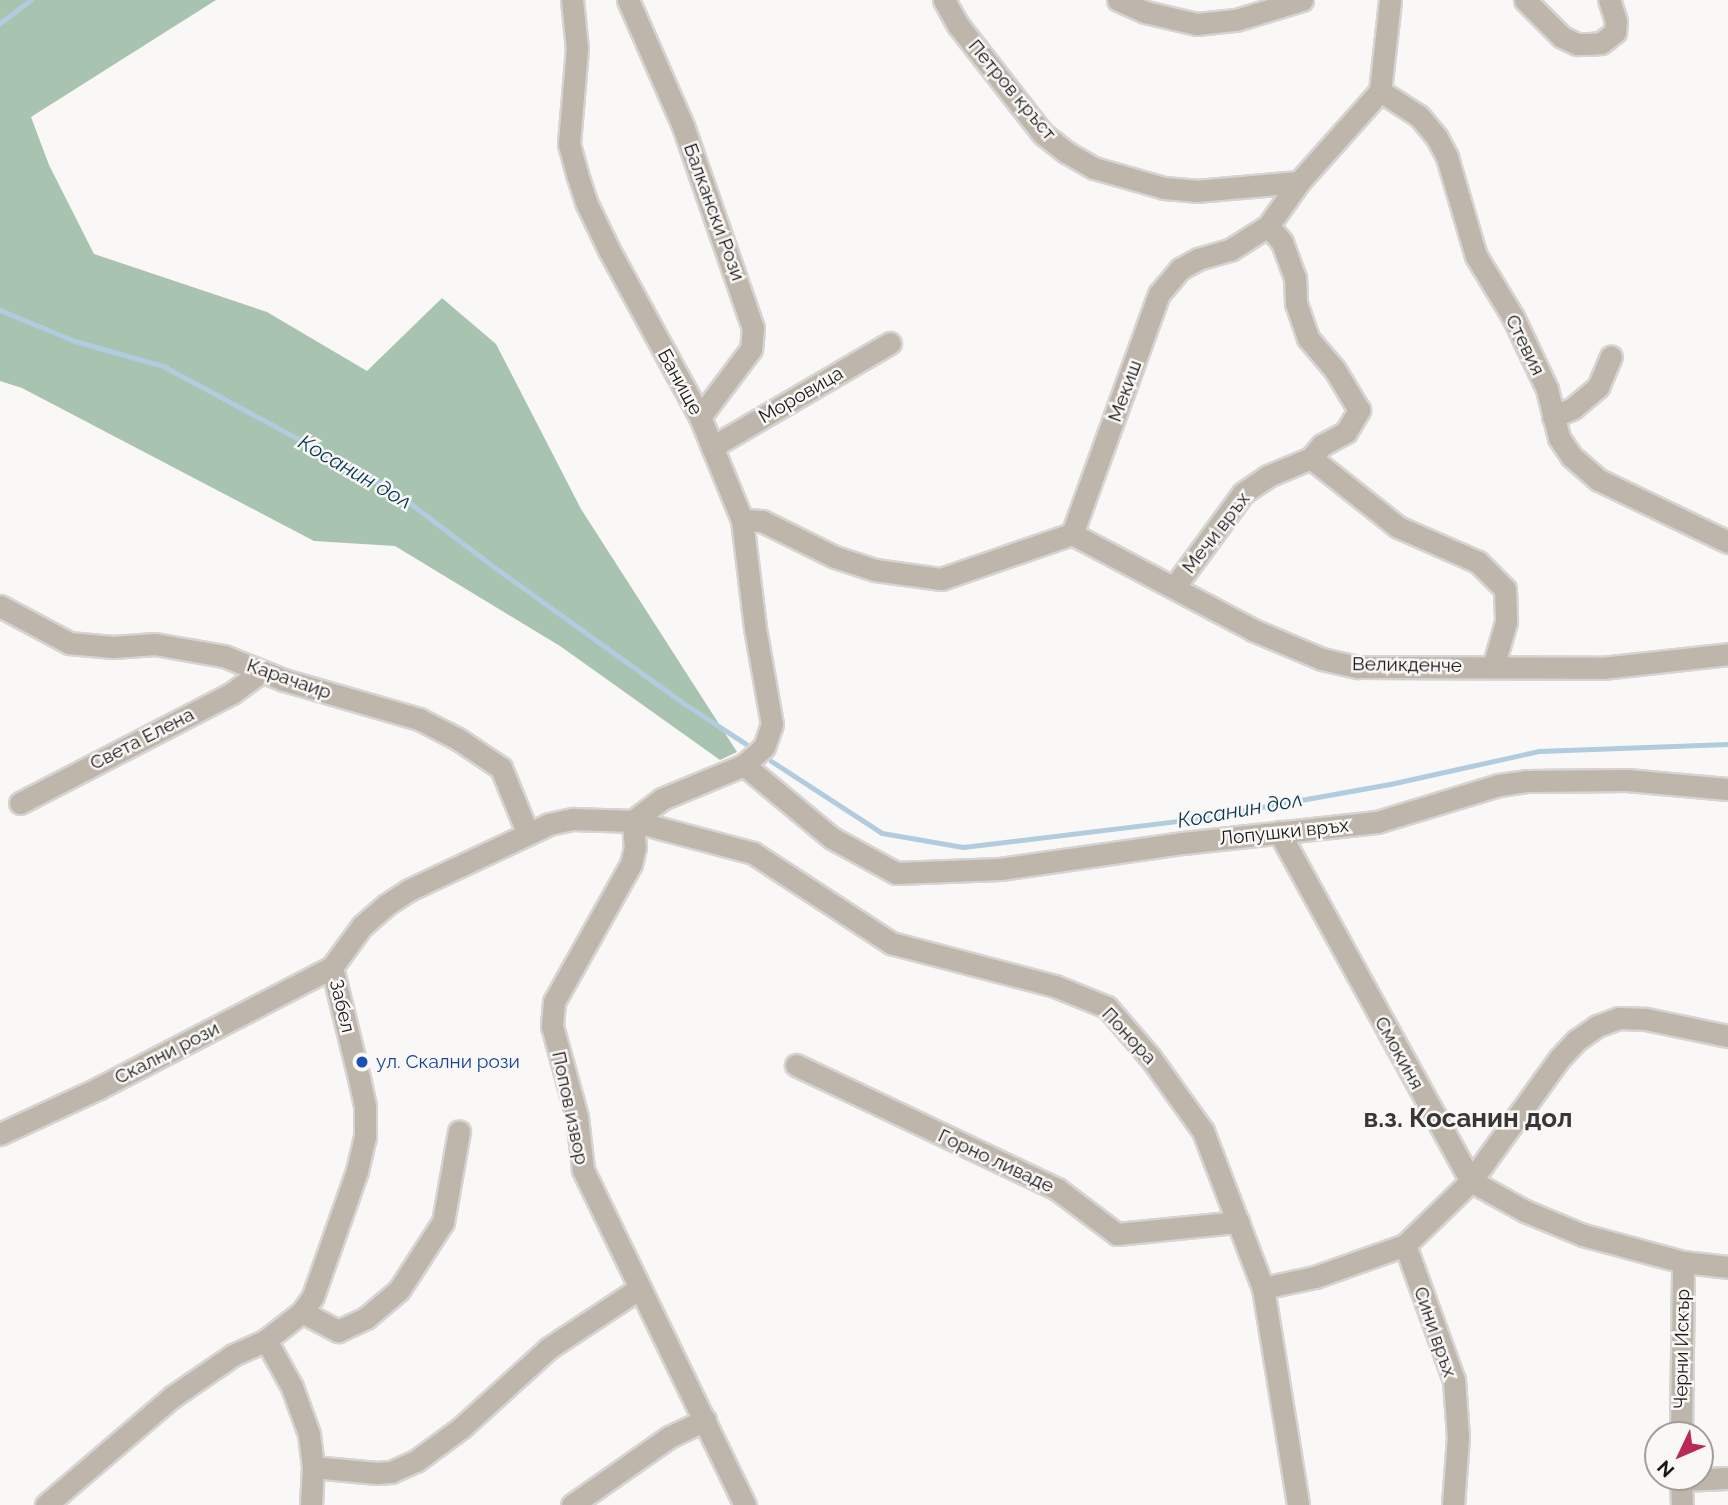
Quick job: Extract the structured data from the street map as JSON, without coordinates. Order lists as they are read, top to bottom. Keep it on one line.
{"streets":{"street":["Петров кръст","Балкански Рози","Стевия","Банище","Мекиш","Моровица","Мечи връх","Великденче","Карачаир","Света Елена","Лопушки връх","Забел","Понора","Скални рози","Смокиня","Попов извор","Горно ливаде","Сини връх","Черни Искър"]},"crossings":[["Петров кръст","Мекиш"],["Балкански Рози","Банище"],["Стевия","Мекиш"],["Банище","Моровица"],["Банище","Лопушки връх"],["Мекиш","Мечи връх"],["Мекиш","Великденче"],["Мечи връх","Великденче"],["Карачаир","Света Елена"],["Карачаир","Забел"],["Лопушки връх","Смокиня"],["Забел","Понора"],["Забел","Скални рози"],["Забел","Попов извор"],["Понора","Попов извор"],["Понора","Горно ливаде"]],"districts":["в.з. Косанин дол"],"water":["Косанин дол"],"places":["ул. Скални рози"],"north":"bottom left"}
